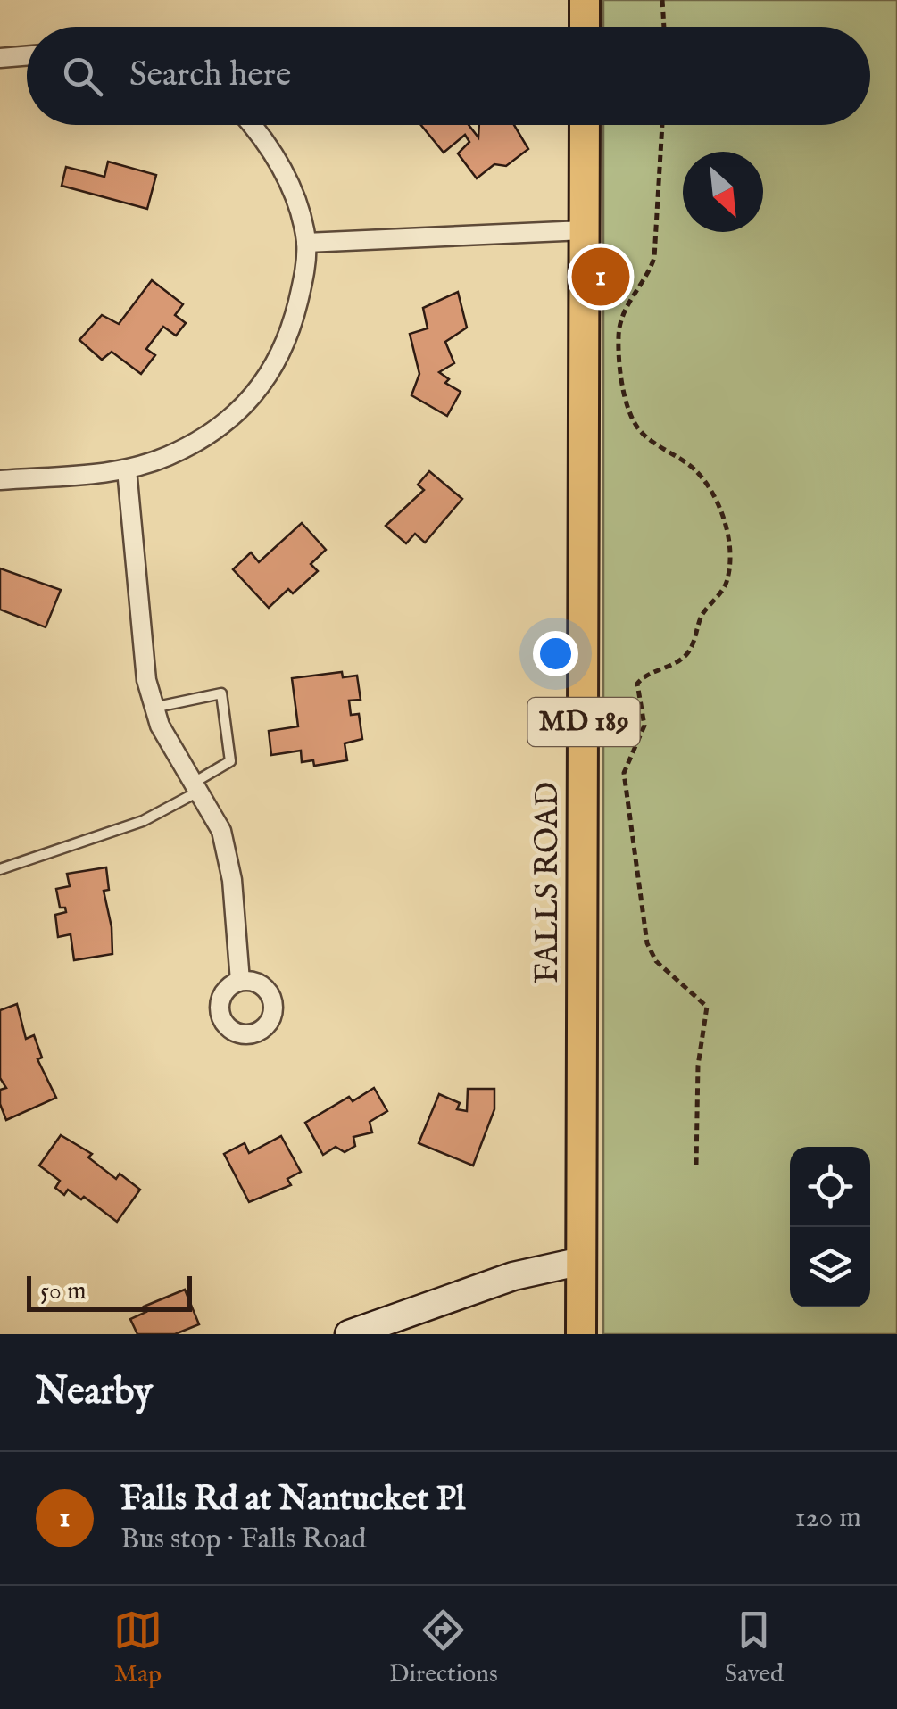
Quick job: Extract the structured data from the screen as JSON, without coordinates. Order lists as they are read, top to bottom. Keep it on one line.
{"streets":{"main road":["MD 189","FALLS ROAD"]},"scale_bar":"50 m","north":"bottom right","page":{"search":"Search here","pins":"1","scale":"50 m","heading":"Nearby","list":[{"mark":"1","name":"Falls Rd at Nantucket Pl","note":"Bus stop · Falls Road","value":"120 m"}],"nav":["Map","Directions","Saved"]}}
